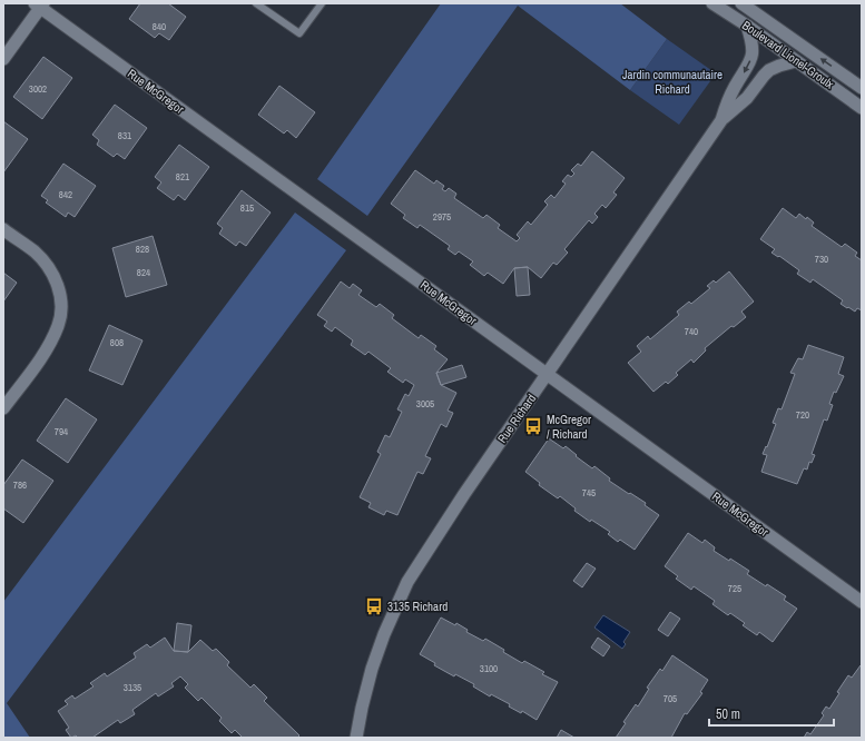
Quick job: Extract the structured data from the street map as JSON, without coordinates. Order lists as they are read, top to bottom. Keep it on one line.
{"streets":{"street":["Boulevard Lionel-Groulx","Rue McGregor","Rue Richard"]},"crossings":[["Boulevard Lionel-Groulx","Rue Richard"],["Rue McGregor","Rue Richard"]],"parks":["Jardin communautaire Richard"],"places":{"bus stop":["McGregor / Richard","3135 Richard"]},"house_numbers":["840","3002","831","821","842","815","2975","828","730","824","740","808","3005","720","794","786","745","725","3100","3135","705"],"scale_bar":"50 m"}
